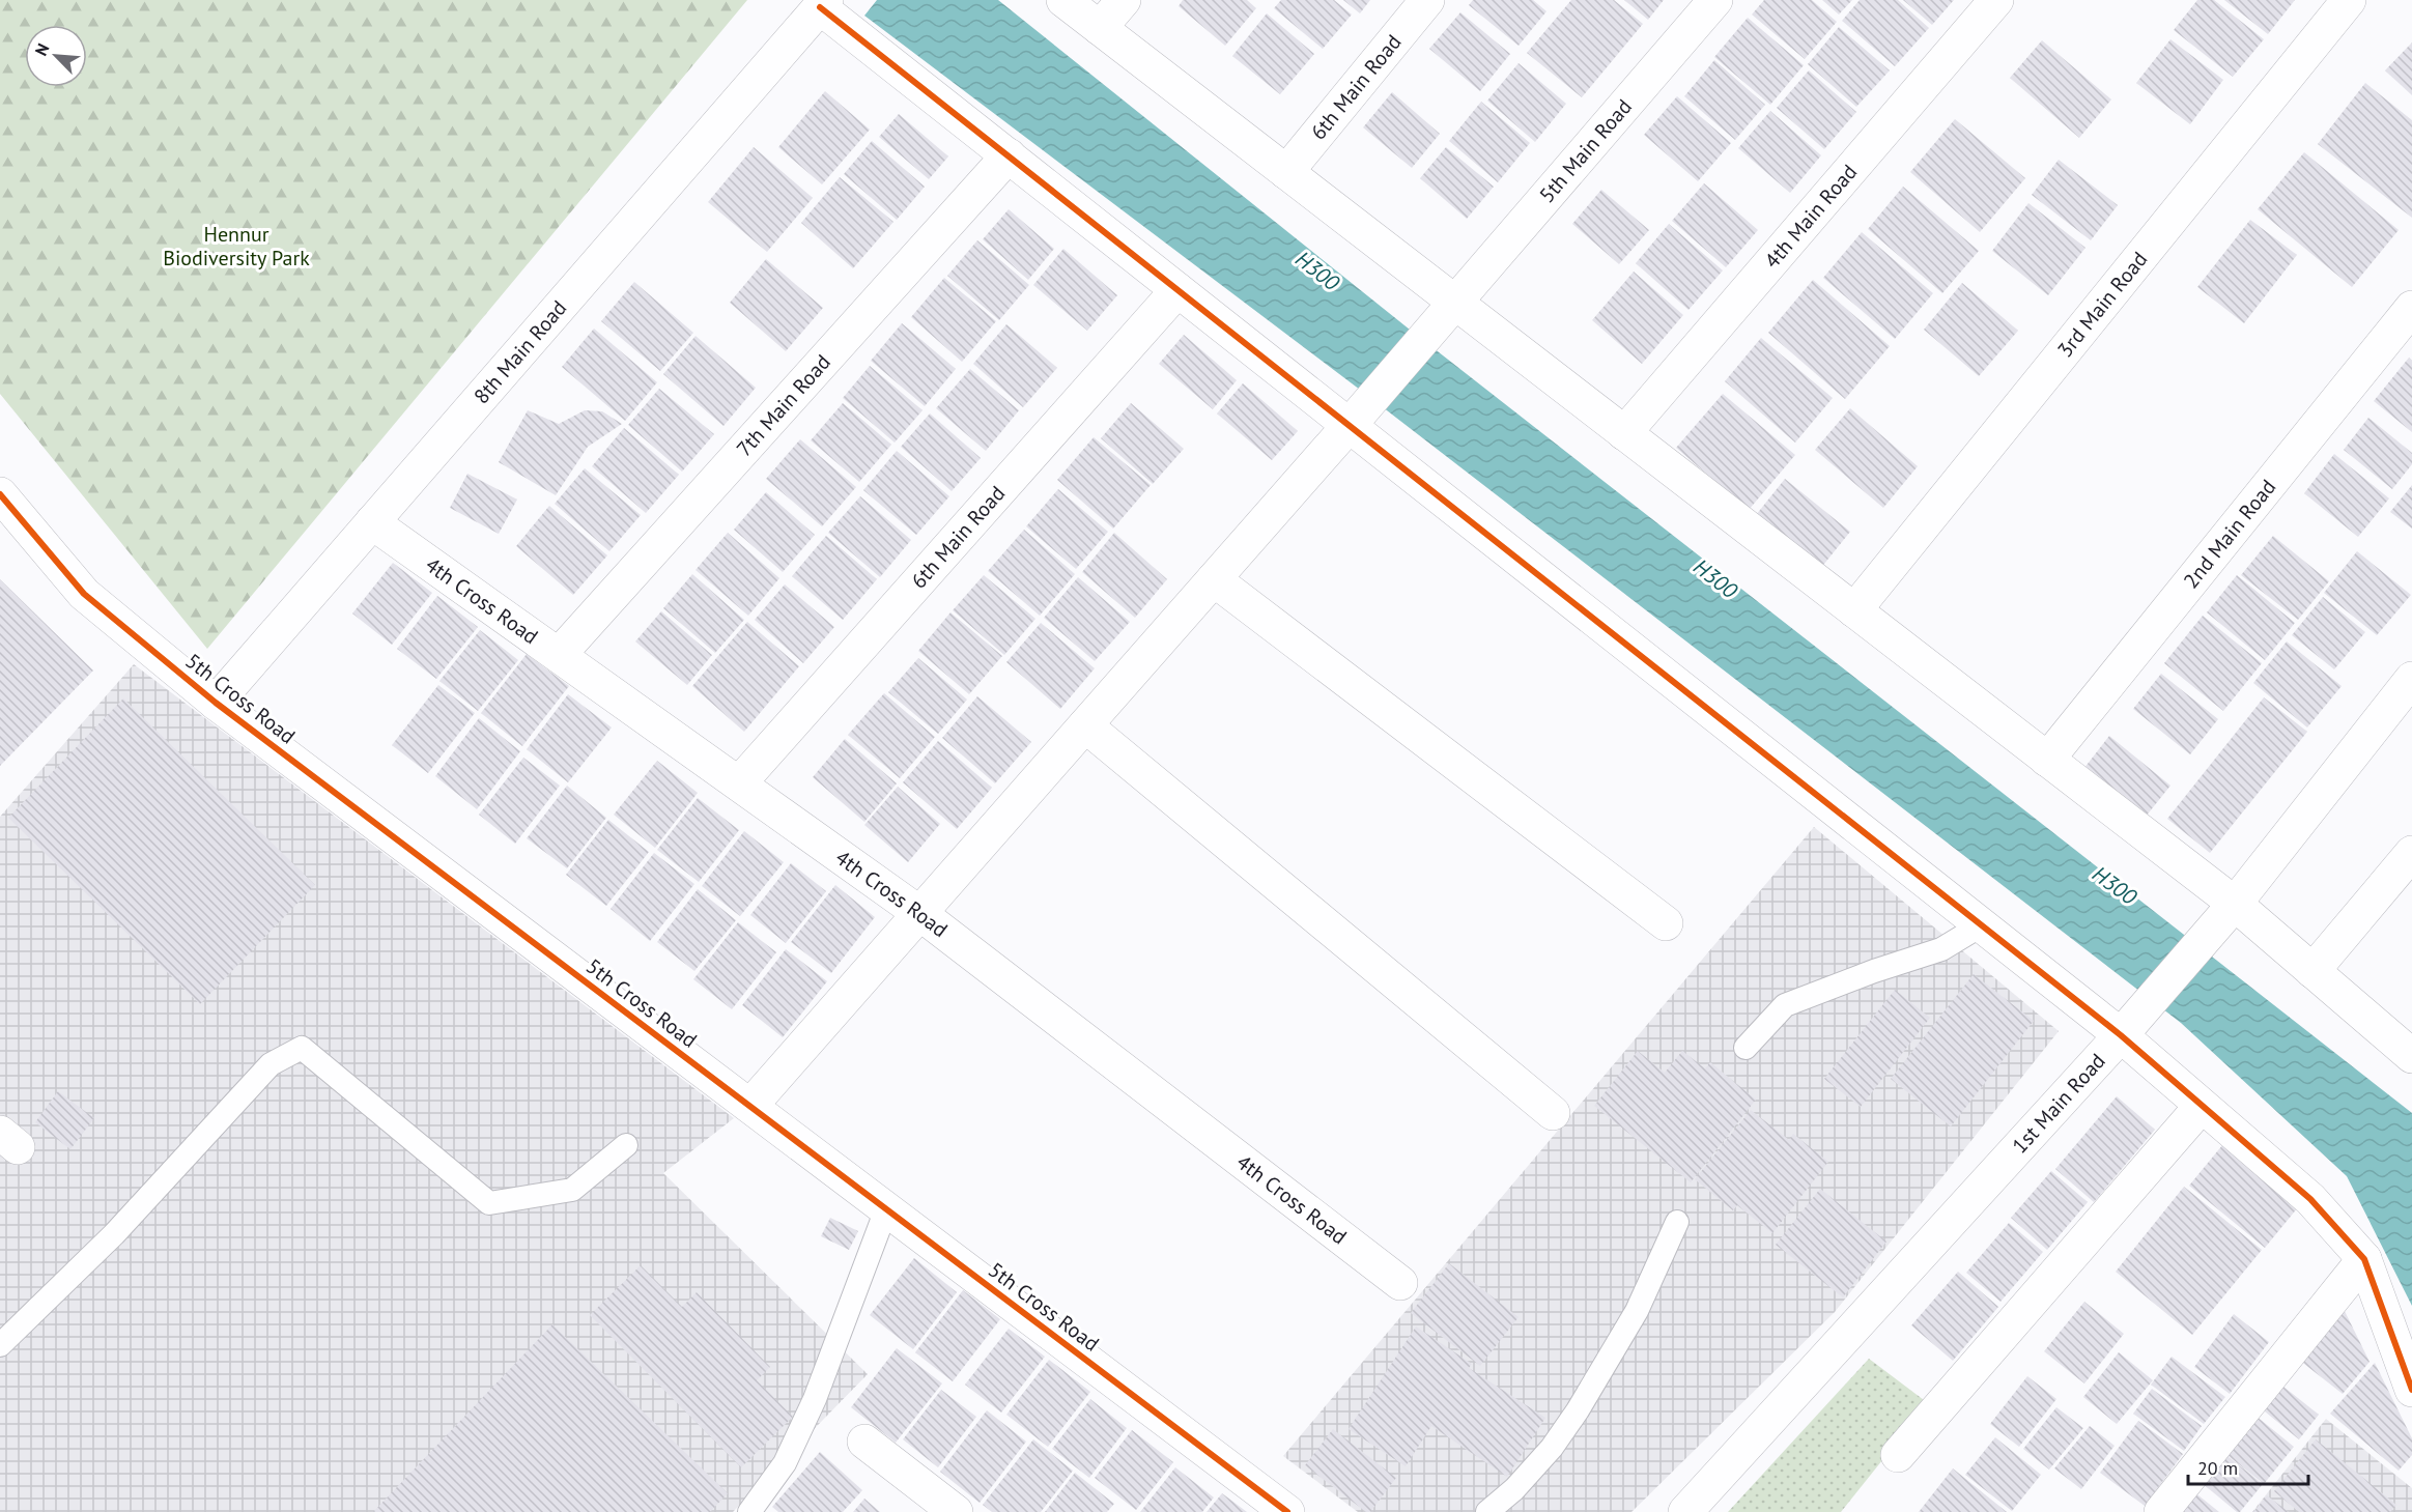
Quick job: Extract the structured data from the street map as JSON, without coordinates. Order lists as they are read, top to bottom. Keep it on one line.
{"streets":{"street":["6th Main Road","5th Main Road","4th Main Road","3rd Main Road","8th Main Road","7th Main Road","2nd Main Road","4th Cross Road","5th Cross Road","1st Main Road"]},"crossings":[["6th Main Road","4th Cross Road"],["5th Main Road","4th Cross Road"],["5th Main Road","5th Cross Road"],["8th Main Road","4th Cross Road"],["8th Main Road","5th Cross Road"],["7th Main Road","4th Cross Road"]],"water":["H300"],"parks":["Hennur Biodiversity Park"],"scale_bar":"20 m","north":"top left"}
